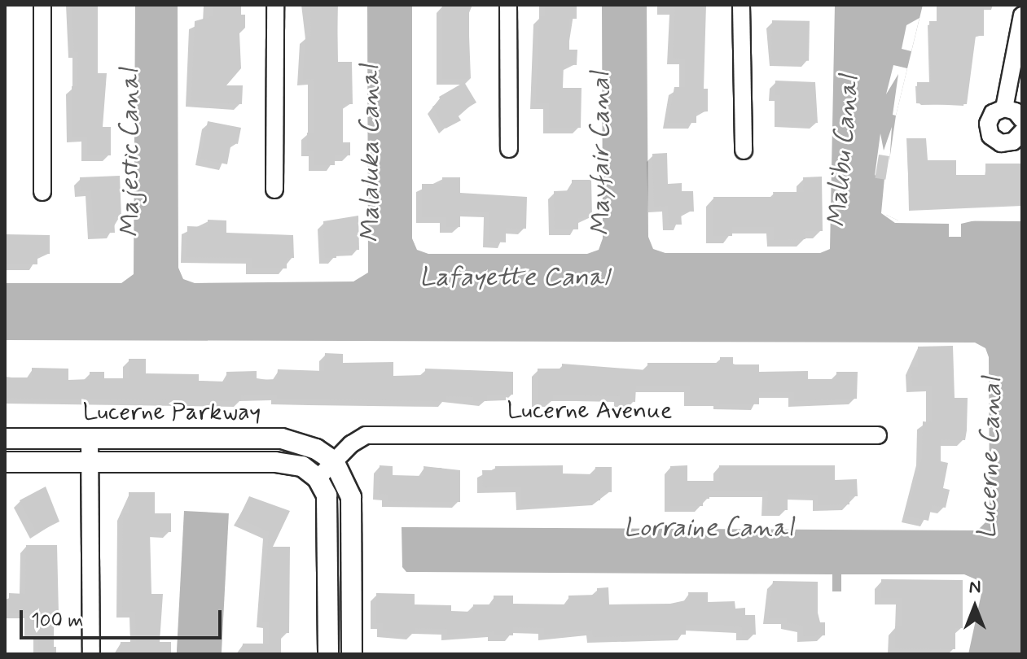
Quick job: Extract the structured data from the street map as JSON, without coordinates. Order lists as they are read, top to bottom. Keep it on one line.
{"streets":{"street":["Lucerne Avenue","Lucerne Parkway"]},"crossings":[["Lucerne Avenue","Lucerne Parkway"]],"water":["Malibu Canal","Majestic Canal","Malaluka Canal","Mayfair Canal","Lafayette Canal","Lucerne Canal","Lorraine Canal"],"scale_bar":"100 m","north":"top"}
